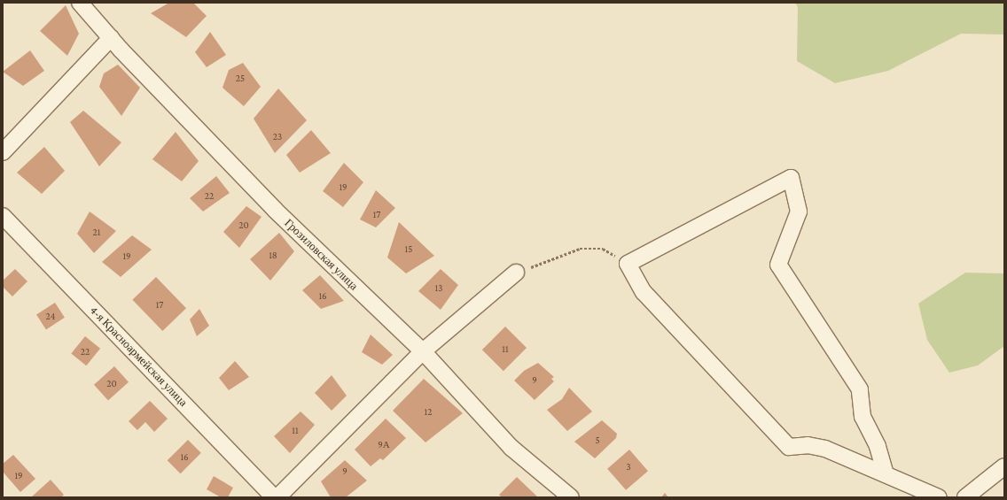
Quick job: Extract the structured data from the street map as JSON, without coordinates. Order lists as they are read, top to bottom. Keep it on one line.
{"streets":{"street":["Грозиловская улица","4-я Красноармейская улица"]},"house_numbers":["25","23","19","22","17","20","21","15","18","19","13","16","17","24","11","22","9","20","12","11","5","9А","16","3","9","19"]}
